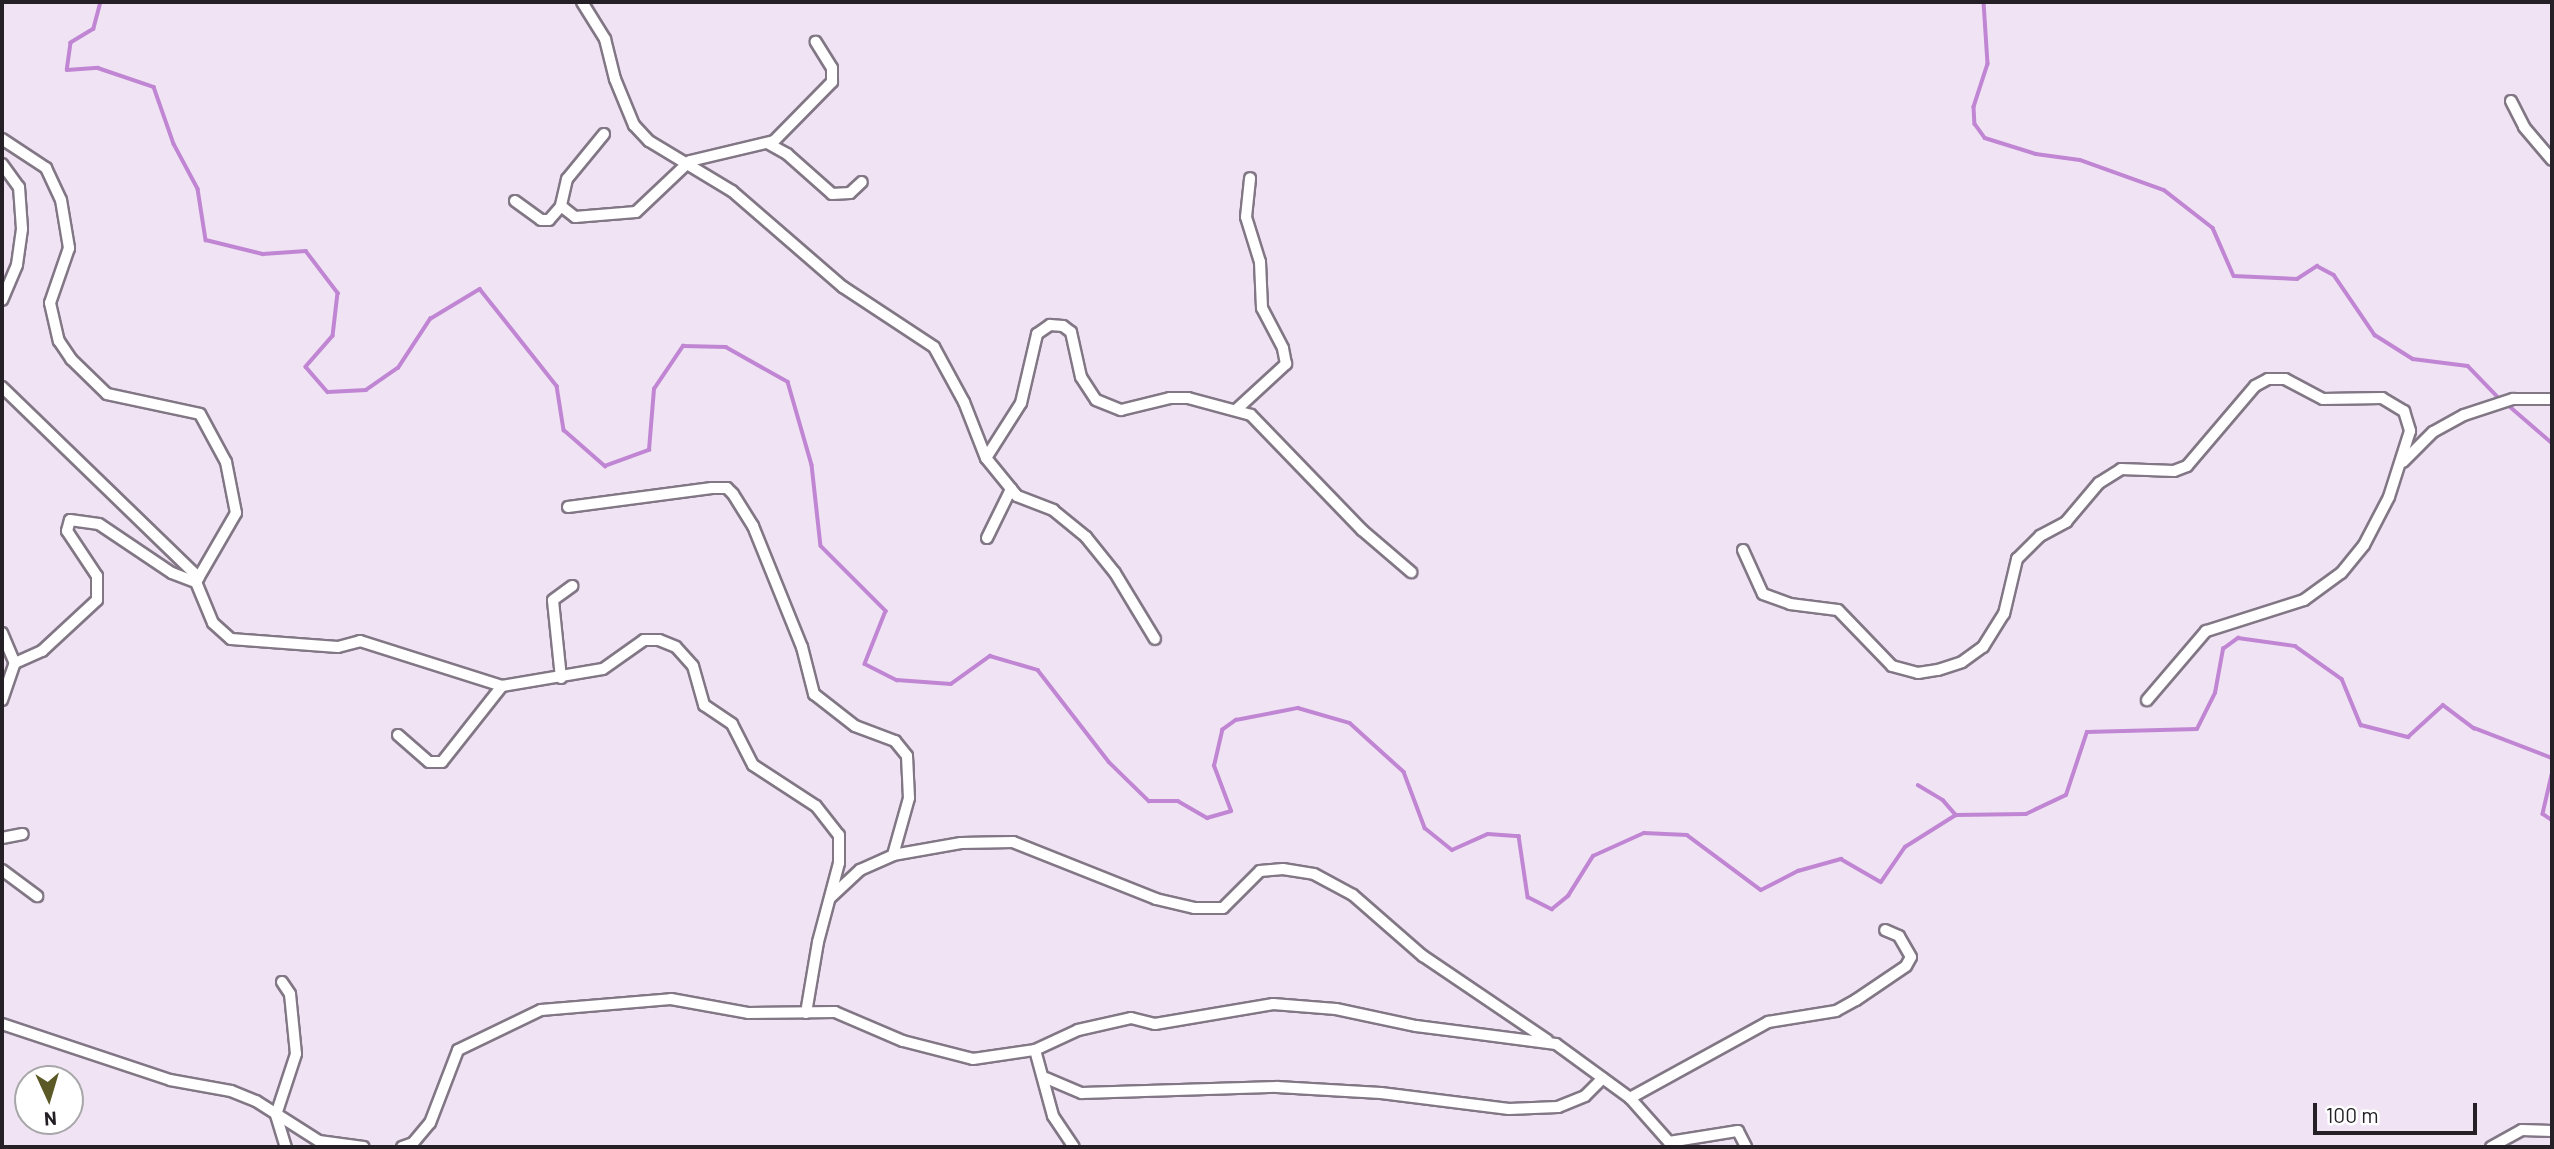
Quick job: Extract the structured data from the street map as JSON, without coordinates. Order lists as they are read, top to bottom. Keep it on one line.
{"scale_bar":"100 m","north":"bottom"}
